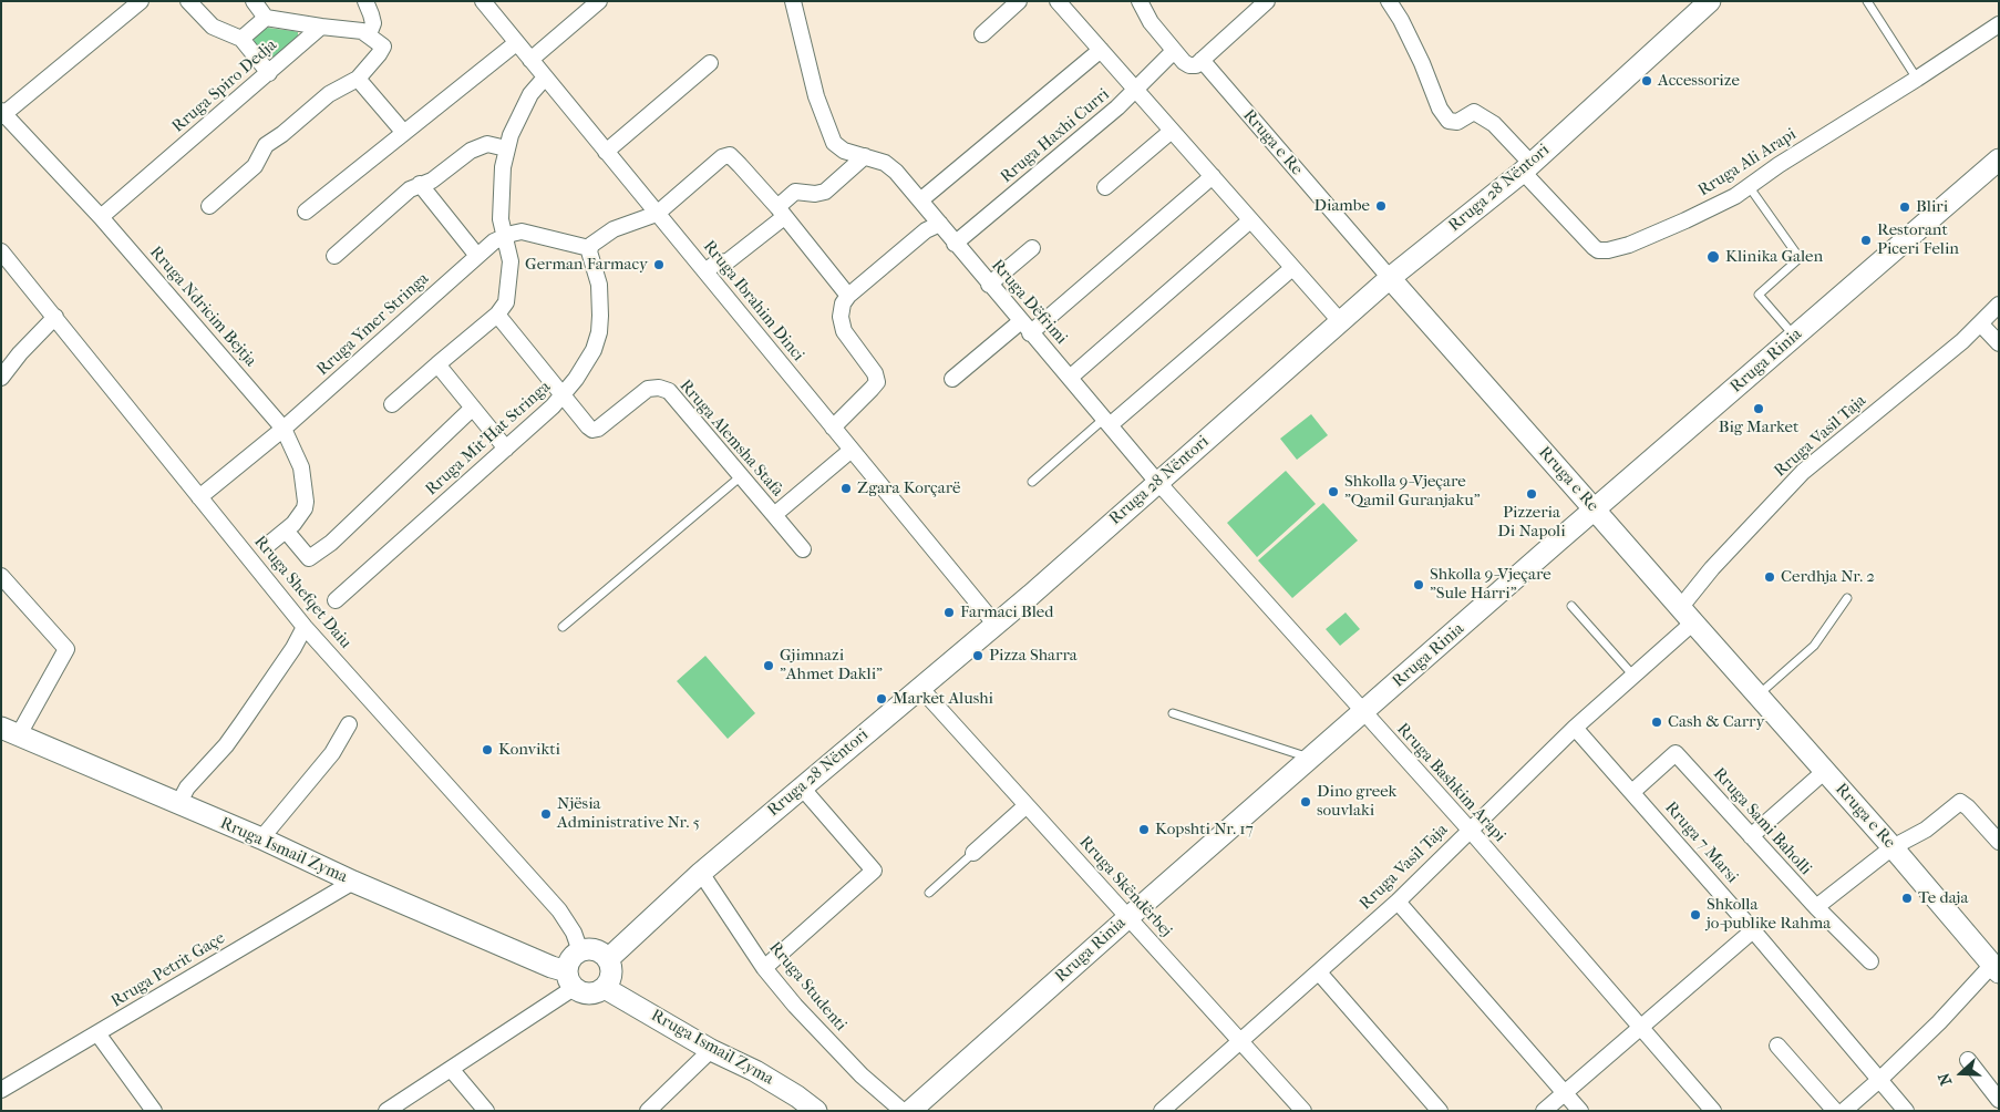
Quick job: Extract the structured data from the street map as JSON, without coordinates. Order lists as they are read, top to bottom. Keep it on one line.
{"streets":{"main road":["Rruga e Re","Rruga 28 Nëntori","Rruga Rinia","Rruga Ismail Zyma"],"street":["Rruga Spiro Dedja","Rruga Haxhi Curri","Rruga Ali Arapi","Rruga Ibrahim Dinci","Rruga Dëfrimi","Rruga Ndricim Bejtja","Rruga Ymer Stringa","Rruga Vasil Taja","Rruga Mit'Hat Stringa","Rruga Alemsha Stafa","Rruga Shefqet Daiu","Rruga Bashkim Arapi","Rruga Sami Baholli","Rruga 7 Marsi","Rruga Skëndërbej","Rruga Petrit Gaçe","Rruga Studenti"]},"crossings":[["Rruga Spiro Dedja","Rruga Ndricim Bejtja"],["Rruga Haxhi Curri","Rruga Dëfrimi"],["Rruga e Re","Rruga 28 Nëntori"],["Rruga e Re","Rruga Rinia"],["Rruga e Re","Rruga Vasil Taja"],["Rruga Ali Arapi","Rruga 28 Nëntori"],["Rruga 28 Nëntori","Rruga Ibrahim Dinci"],["Rruga 28 Nëntori","Rruga Dëfrimi"],["Rruga 28 Nëntori","Rruga Shefqet Daiu"],["Rruga 28 Nëntori","Rruga Bashkim Arapi"],["Rruga 28 Nëntori","Rruga Ismail Zyma"],["Rruga 28 Nëntori","Rruga Skëndërbej"],["Rruga 28 Nëntori","Rruga Studenti"],["Rruga Ibrahim Dinci","Rruga Alemsha Stafa"],["Rruga Dëfrimi","Rruga Bashkim Arapi"],["Rruga Ndricim Bejtja","Rruga Ymer Stringa"],["Rruga Ymer Stringa","Rruga Mit'Hat Stringa"],["Rruga Ymer Stringa","Rruga Shefqet Daiu"],["Rruga Rinia","Rruga Bashkim Arapi"],["Rruga Rinia","Rruga Skëndërbej"],["Rruga Vasil Taja","Rruga Bashkim Arapi"],["Rruga Vasil Taja","Rruga 7 Marsi"],["Rruga Vasil Taja","Rruga Skëndërbej"],["Rruga Mit'Hat Stringa","Rruga Alemsha Stafa"],["Rruga Shefqet Daiu","Rruga Ismail Zyma"],["Rruga Sami Baholli","Rruga 7 Marsi"],["Rruga Ismail Zyma","Rruga Petrit Gaçe"]],"places":["Accessorize","Diambe","Bliri","Restorant Piceri Felin","Klinika Galen","German Farmacy","Big Market","Zgara Korçarë","Shkolla 9-Vjeçare \"Qamil Guranjaku\"","Pizzeria Di Napoli","Cerdhja Nr. 2","Shkolla 9-Vjeçare \"Sule Harri\"","Farmaci Bled","Pizza Sharra","Gjimnazi \"Ahmet Dakli\"","Market Alushi","Cash & Carry","Konvikti","Dino greek souvlaki","Njësia Administrative Nr. 5","Kopshti Nr. 17","Te daja","Shkolla jo-publike Rahma"],"north":"left"}
